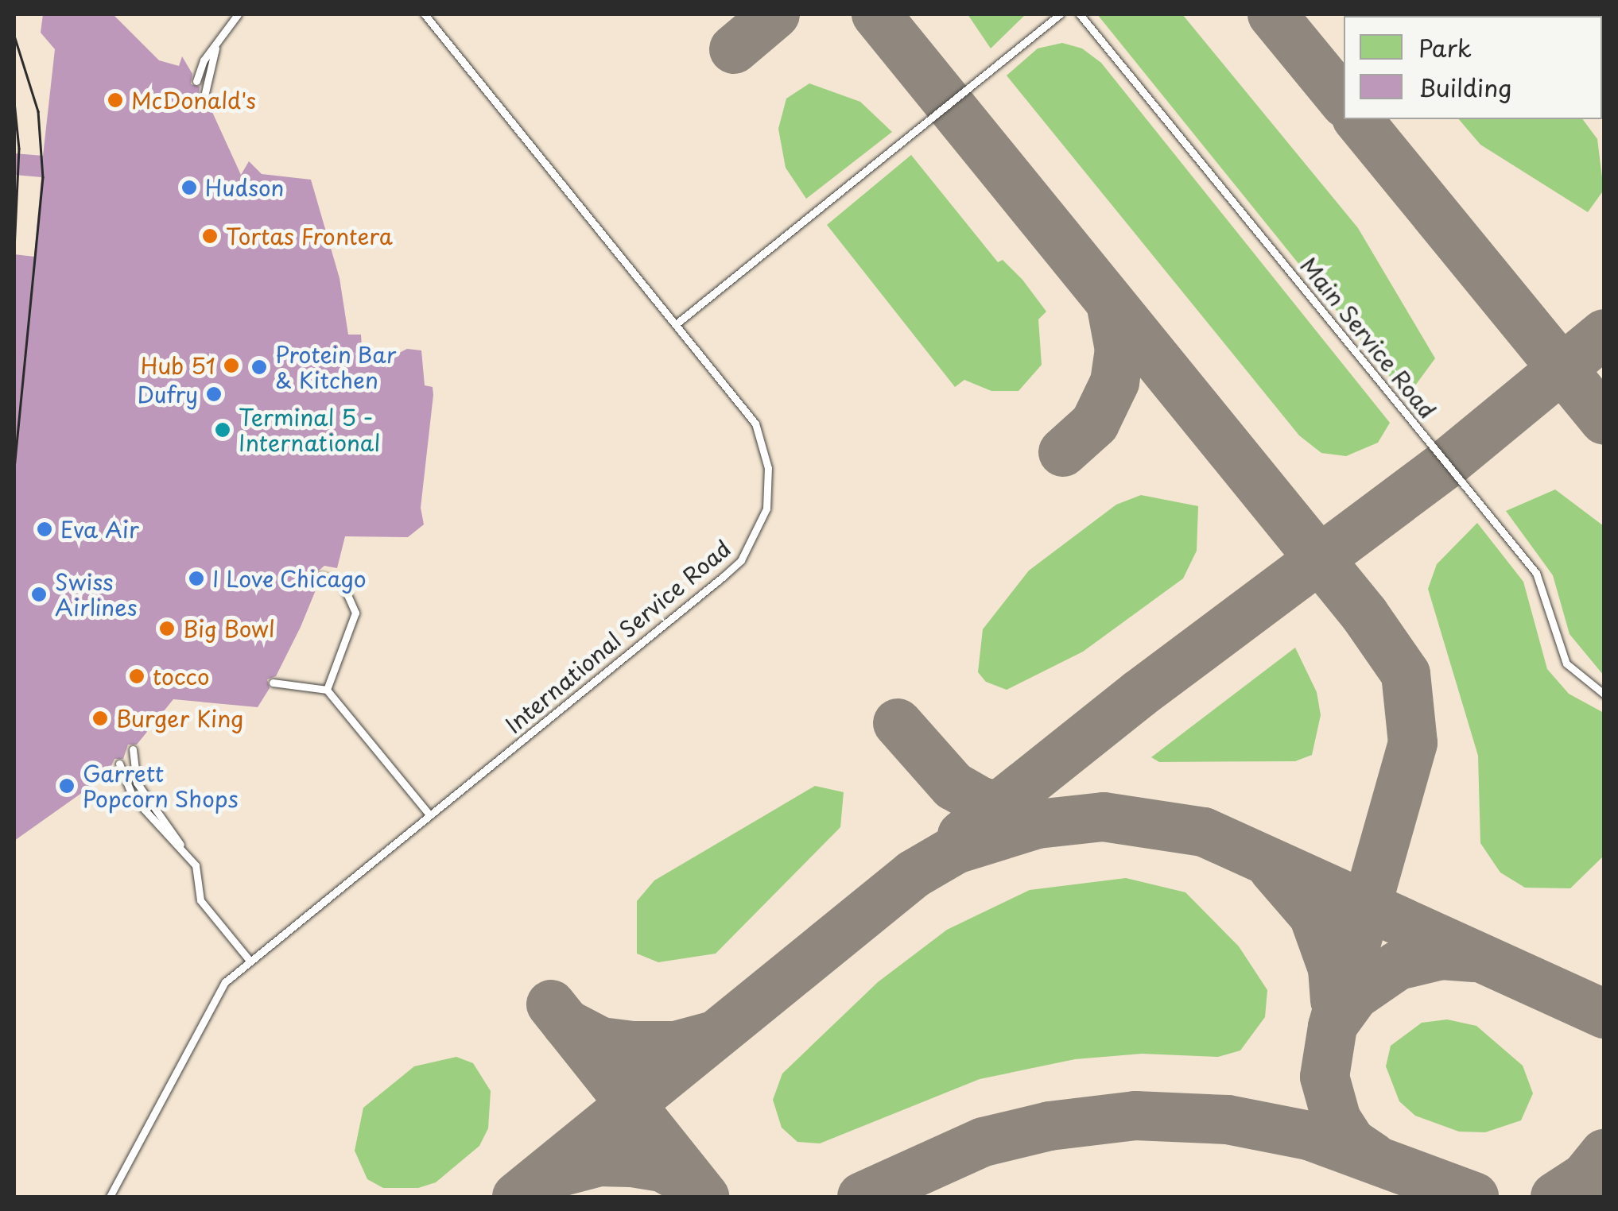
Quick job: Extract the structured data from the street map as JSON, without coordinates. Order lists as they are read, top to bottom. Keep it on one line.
{"streets":{"lane":["Main Service Road","International Service Road"]},"places":["McDonald's","Hudson","Tortas Frontera","Hub 51","Protein Bar & Kitchen","Dufry","Terminal 5 - International","Eva Air","I Love Chicago","Swiss Airlines","Big Bowl","tocco","Burger King","Garrett Popcorn Shops"],"legend":["Park","Building"]}
